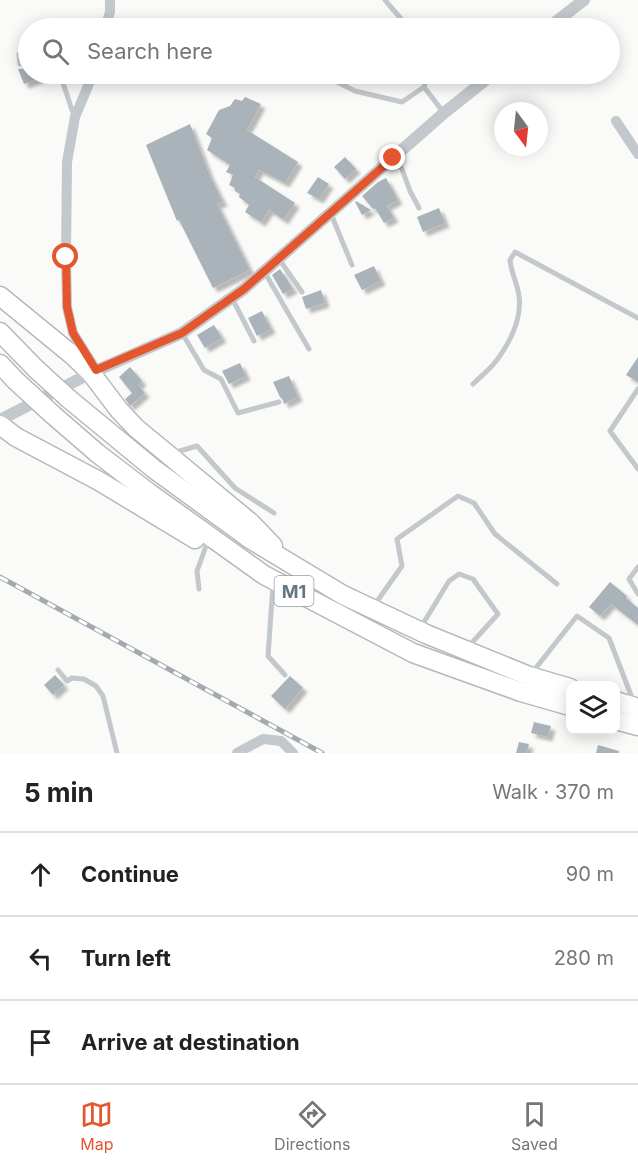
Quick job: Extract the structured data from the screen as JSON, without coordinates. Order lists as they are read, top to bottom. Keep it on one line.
{"streets":{"highway":["M1"]},"north":"bottom","page":{"search":"Search here","heading":["5 min","Walk · 370 m"],"list":[["Continue","90 m"],["Turn left","280 m"],"Arrive at destination"],"nav":["Map","Directions","Saved"]}}
